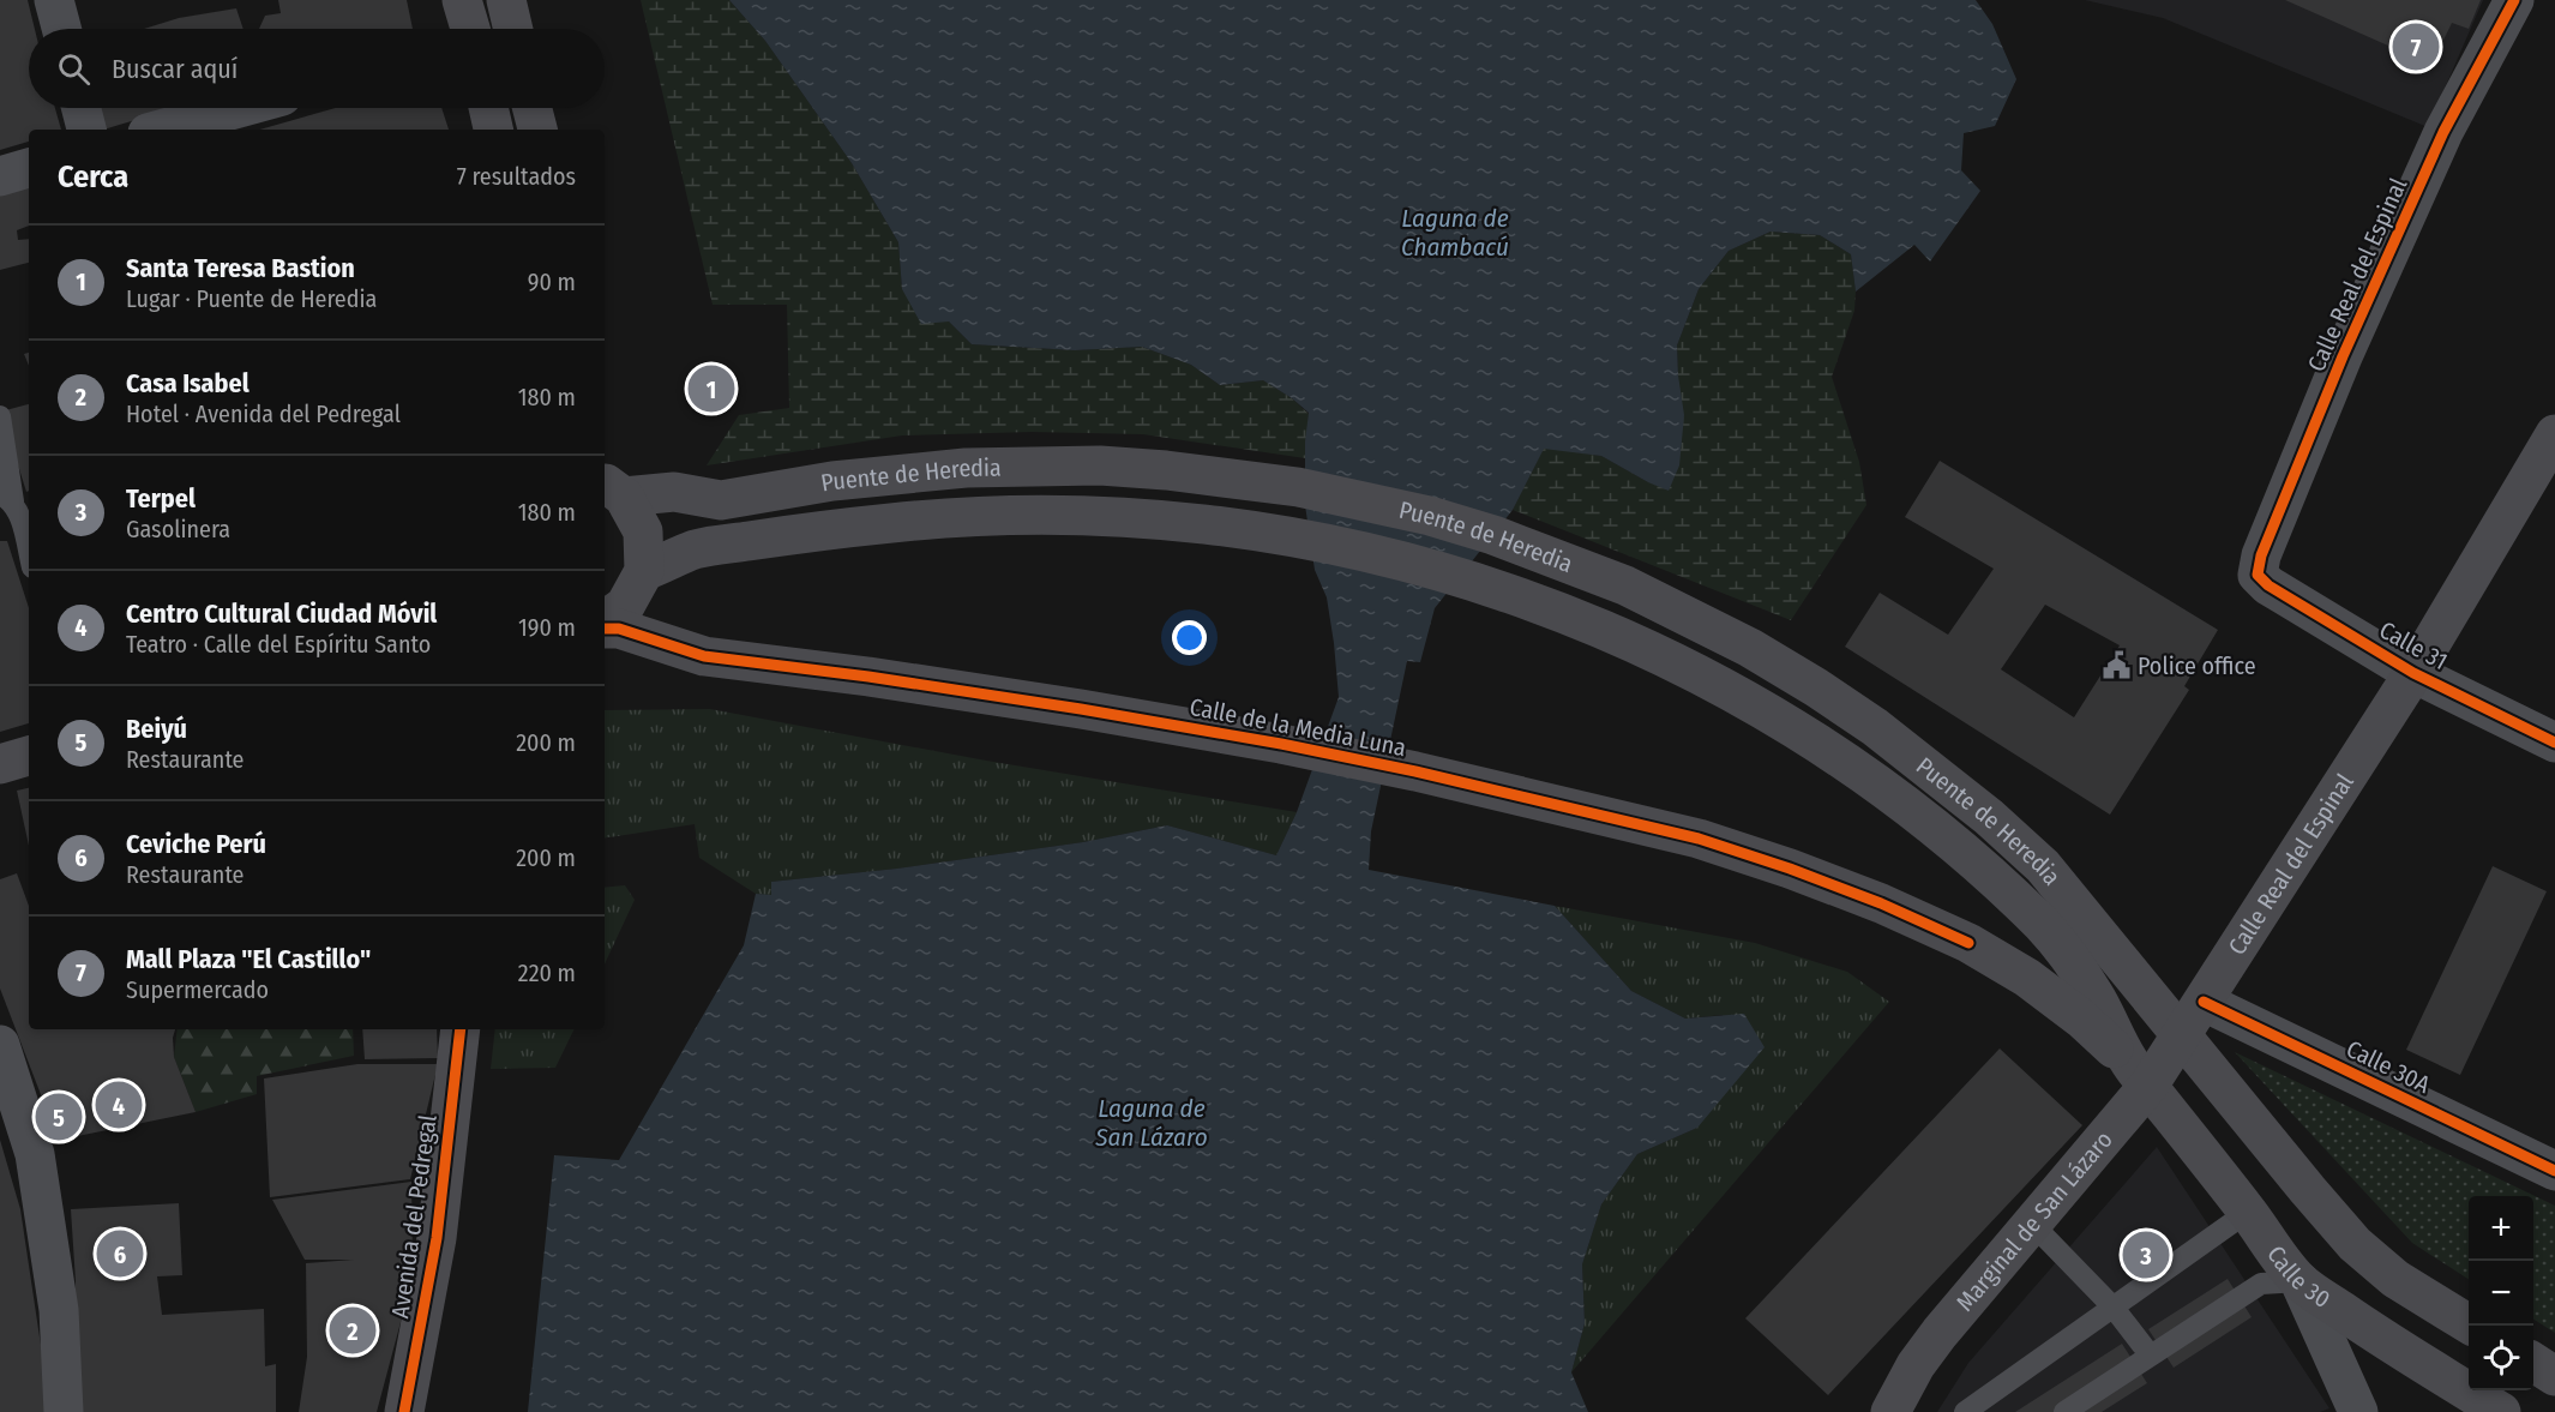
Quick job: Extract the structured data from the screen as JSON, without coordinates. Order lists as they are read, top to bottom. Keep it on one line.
{"streets":{"main road":["Calle Real del Espinal","Puente de Heredia","Calle de la Media Luna","Avenida del Pedregal","Marginal de San Lázaro","Calle 30"],"street":["Calle 31","Calle 30A"]},"crossings":[["Calle Real del Espinal","Puente de Heredia"],["Calle Real del Espinal","Calle 31"],["Calle Real del Espinal","Calle 30A"],["Calle Real del Espinal","Marginal de San Lázaro"],["Puente de Heredia","Calle de la Media Luna"],["Puente de Heredia","Marginal de San Lázaro"],["Puente de Heredia","Calle 30"],["Calle de la Media Luna","Marginal de San Lázaro"],["Calle de la Media Luna","Calle 30"],["Marginal de San Lázaro","Calle 30"]],"water":["Laguna de Chambacú","Laguna de San Lázaro"],"places":{"public building":["Police office"]},"page":{"pins":["7","1","4","5","6","3","2"],"search":"Buscar aquí","heading":["Cerca","7 resultados"],"list":[{"mark":"1","name":"Santa Teresa Bastion","note":"Lugar · Puente de Heredia","value":"90 m"},{"mark":"2","name":"Casa Isabel","note":"Hotel · Avenida del Pedregal","value":"180 m"},{"mark":"3","name":"Terpel","note":"Gasolinera","value":"180 m"},{"mark":"4","name":"Centro Cultural Ciudad Móvil","note":"Teatro · Calle del Espíritu Santo","value":"190 m"},{"mark":"5","name":"Beiyú","note":"Restaurante","value":"200 m"},{"mark":"6","name":"Ceviche Perú","note":"Restaurante","value":"200 m"},{"mark":"7","name":"Mall Plaza \"El Castillo\"","note":"Supermercado","value":"220 m"}],"map_buttons":["+","−"]}}
